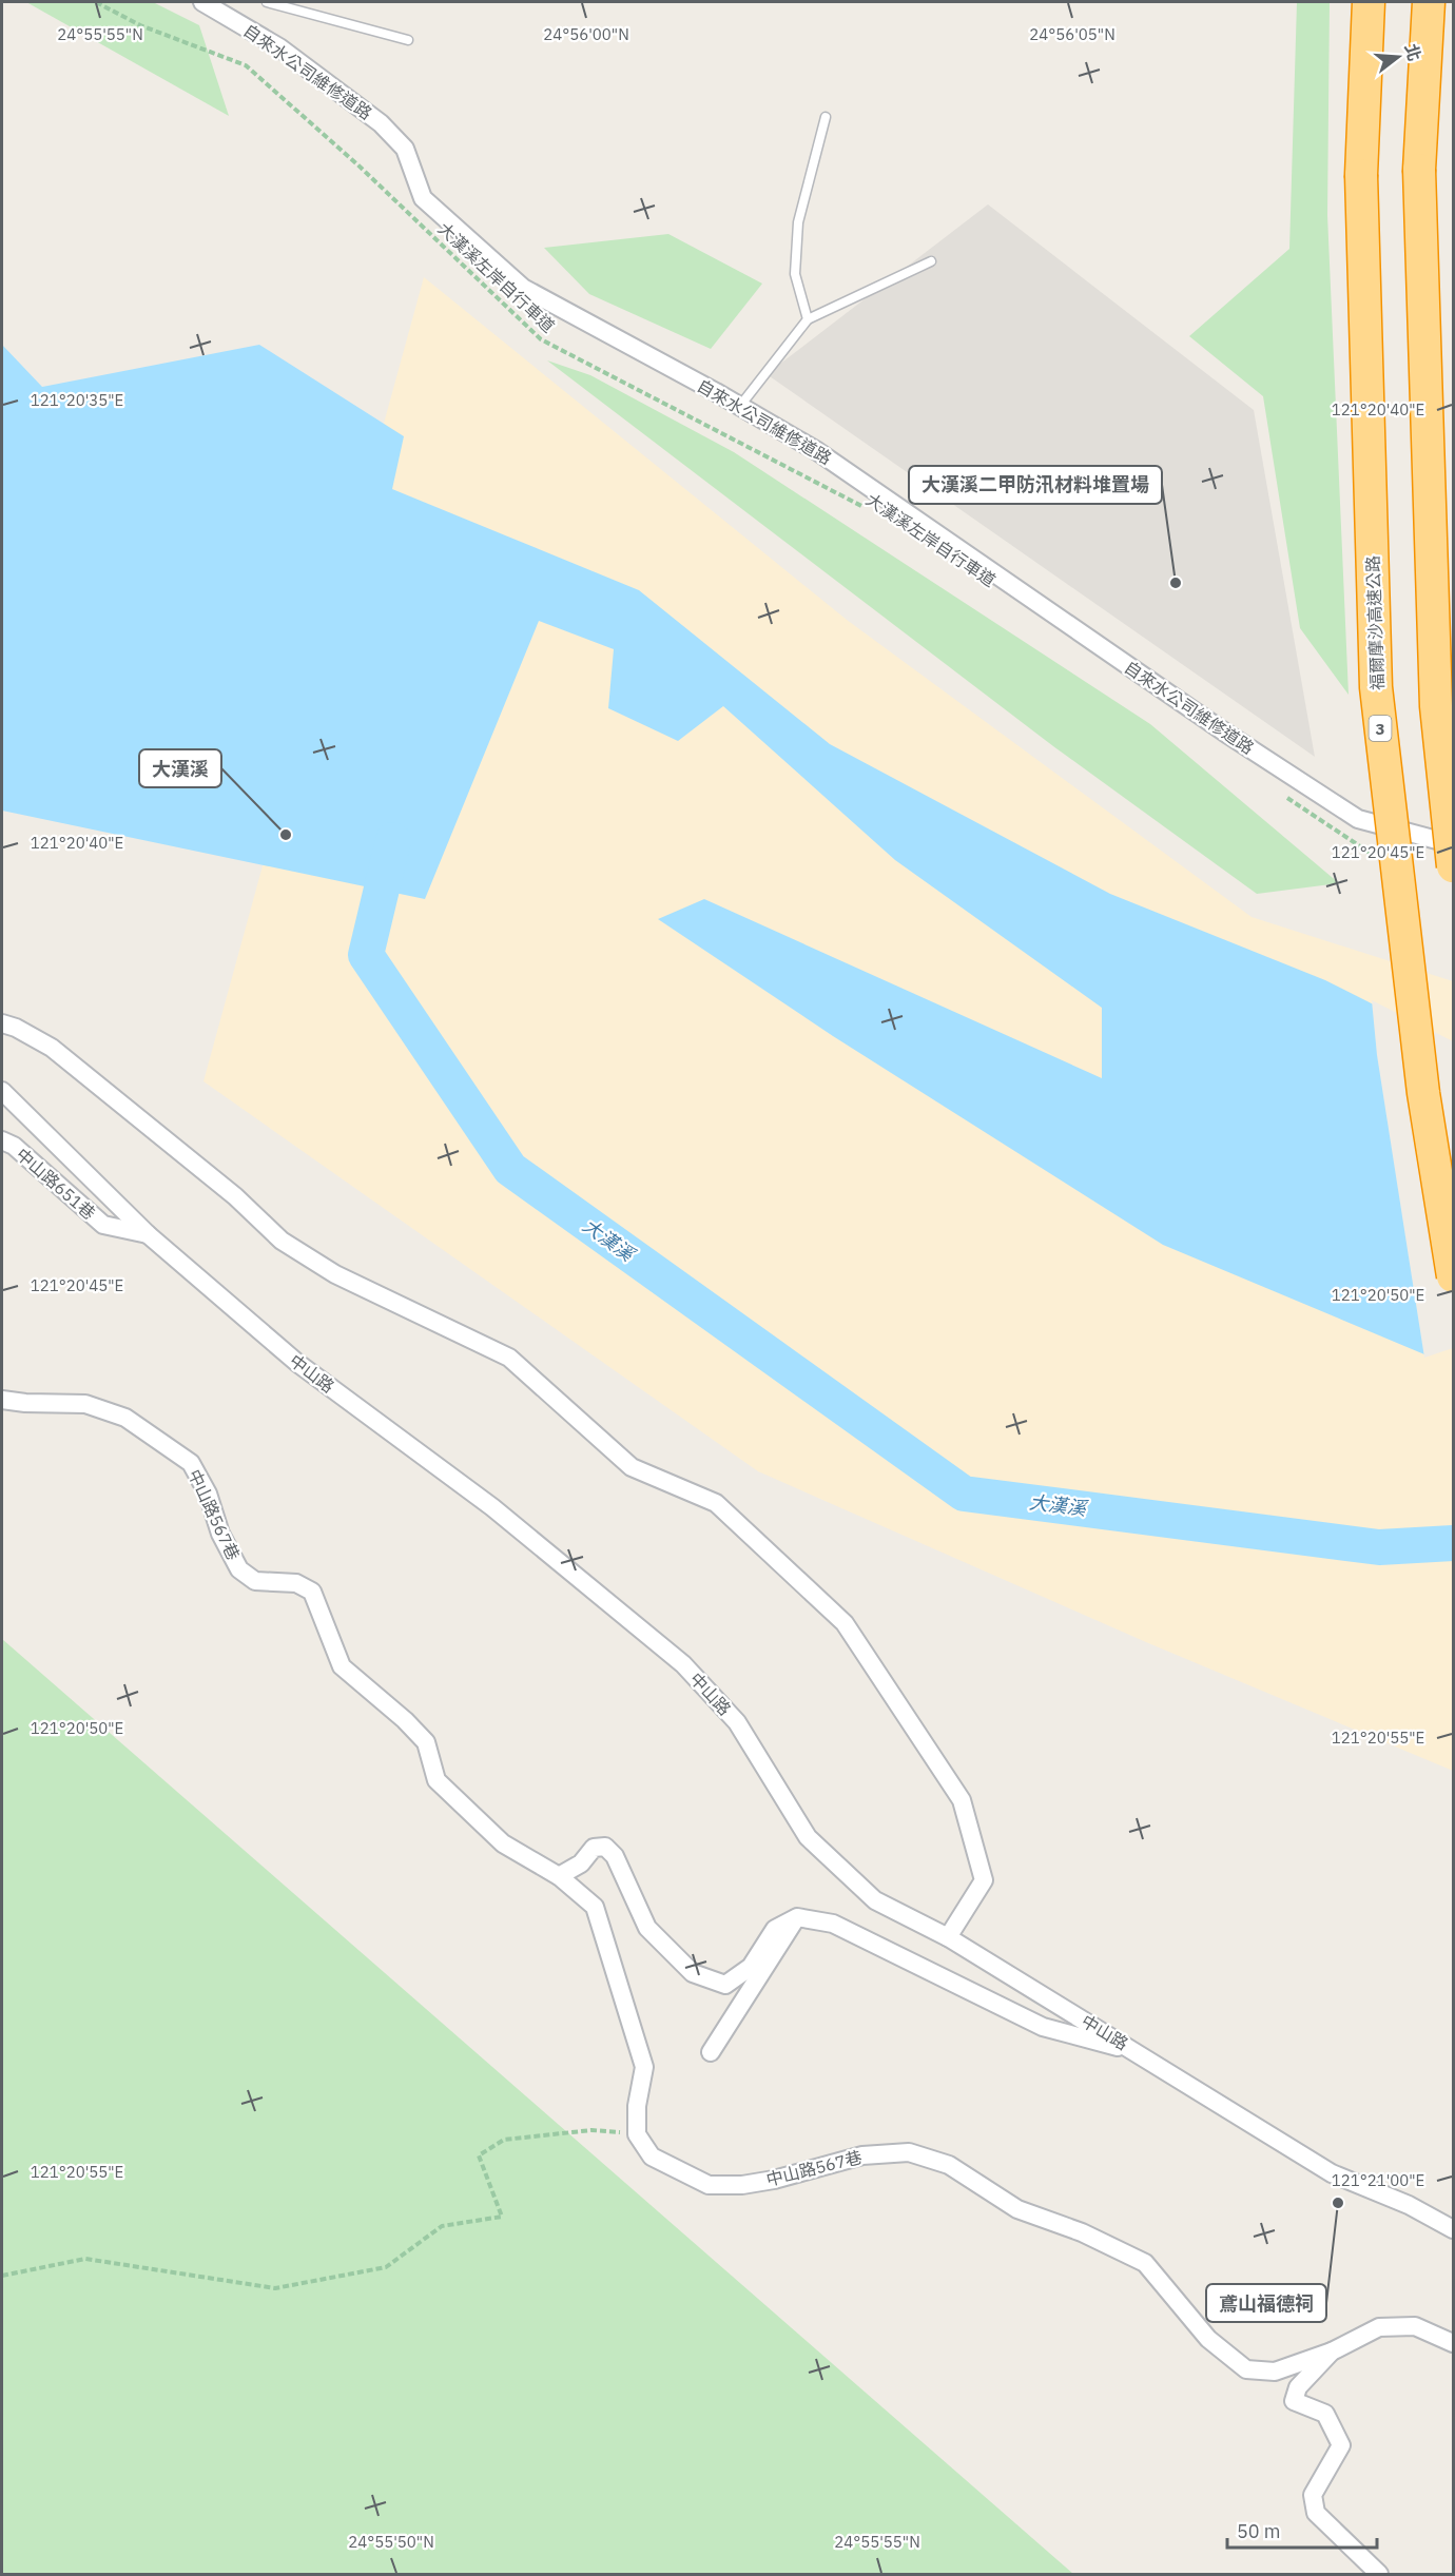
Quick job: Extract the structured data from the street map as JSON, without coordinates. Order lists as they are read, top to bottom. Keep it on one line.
{"streets":{"highway":["福爾摩沙高速公路","3"],"street":["自來水公司維修道路","中山路651巷","中山路","中山路567巷"],"path":["大漢溪左岸自行車道"]},"crossings":[["中山路651巷","中山路"]],"water":["大漢溪"],"places":["大漢溪二甲防汛材料堆置場","大漢溪","鳶山福德祠"],"scale_bar":"50 m","north":"right","coordinates":["24°55'55\"N","24°56'00\"N","24°56'05\"N","121°20'35\"E","121°20'40\"E","121°20'45\"E","121°20'50\"E","121°20'55\"E","121°21'00\"E","24°55'50\"N"]}
